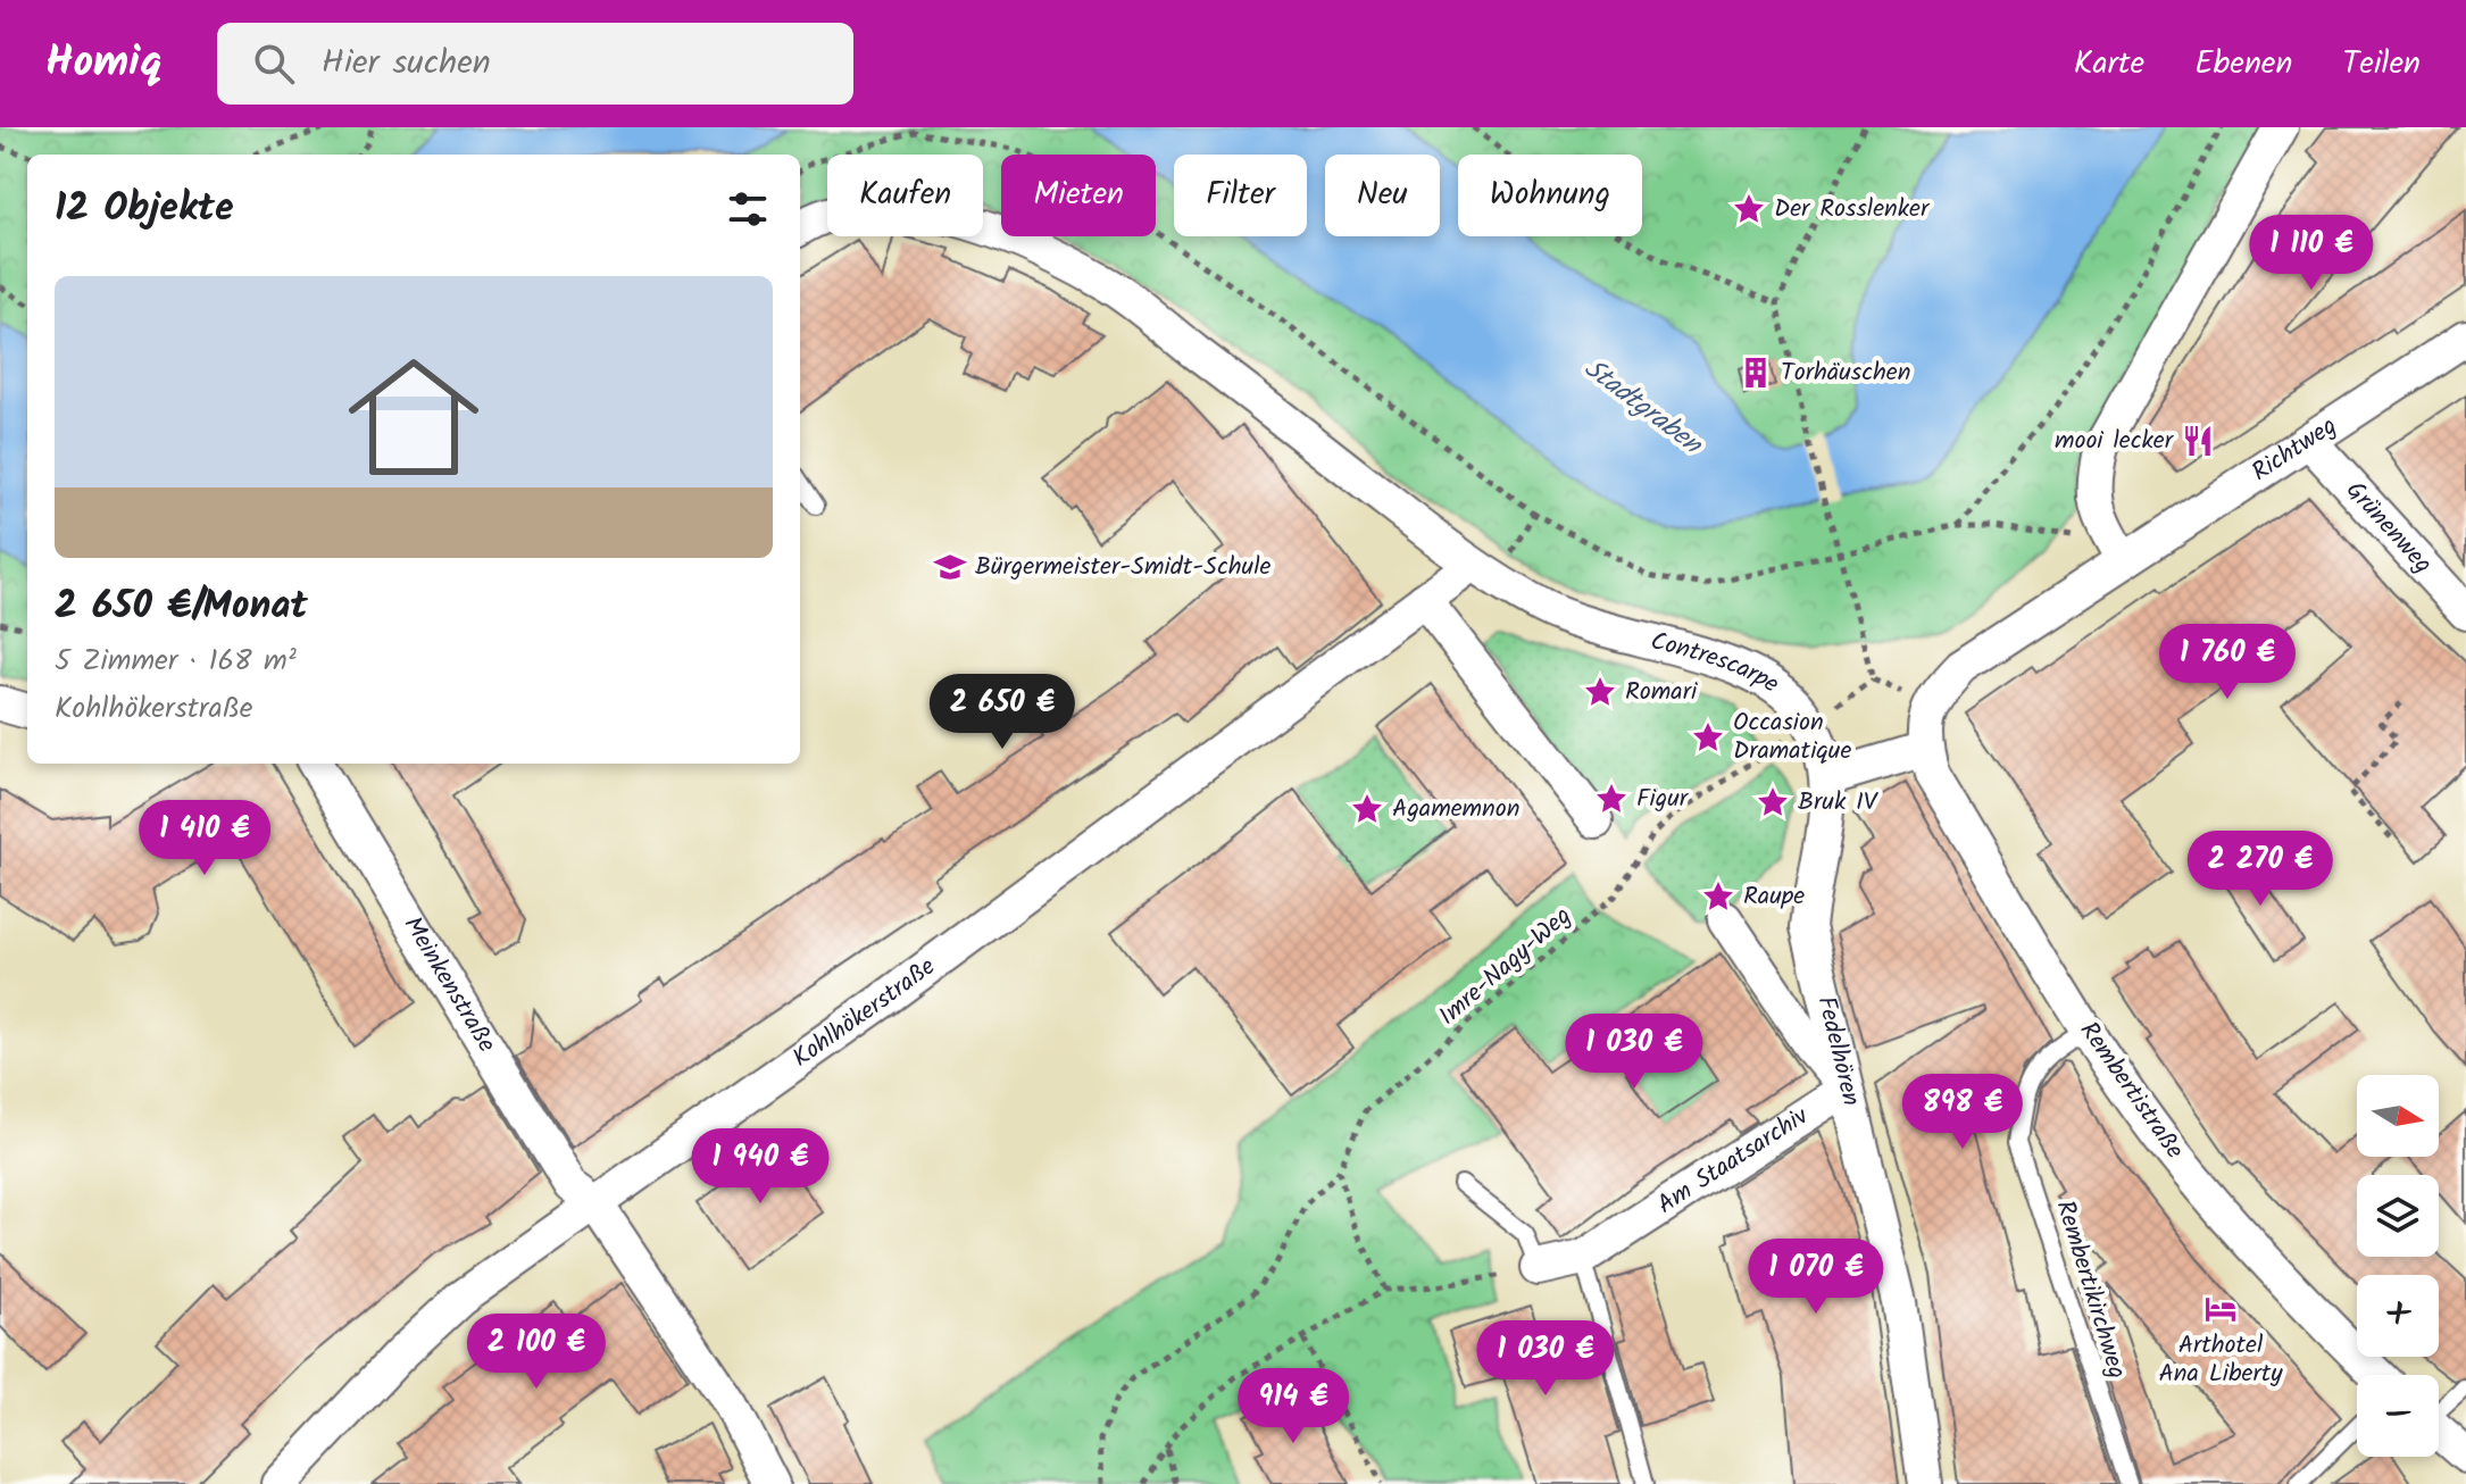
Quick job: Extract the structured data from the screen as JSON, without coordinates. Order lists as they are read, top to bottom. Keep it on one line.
{"streets":{"street":["Richtweg","Grünenweg","Contrescarpe","Meinkenstraße","Kohlhökerstraße","Fedelhören","Rembertistraße","Am Staatsarchiv"],"lane":["Rembertikirchweg"],"path":["Imre-Nagy-Weg"]},"crossings":[["Richtweg","Grünenweg"],["Contrescarpe","Imre-Nagy-Weg"],["Contrescarpe","Kohlhökerstraße"],["Contrescarpe","Fedelhören"],["Meinkenstraße","Kohlhökerstraße"],["Fedelhören","Am Staatsarchiv"],["Rembertistraße","Rembertikirchweg"]],"water":["Stadtgraben"],"places":{"place":["Der Rosslenker","Romari","Occasion Dramatique","Figur","Bruk IV","Agamemnon","Raupe"],"building":["Torhäuschen"],"restaurant":["mooi lecker"],"school or university":["Bürgermeister-Smidt-Schule"],"hotel":["Arthotel Ana Liberty"]},"north":"right","page":{"header":"Homiq","search":"Hier suchen","nav":["Karte","Ebenen","Teilen"],"chip":["Kaufen","Mieten","Filter","Neu","Wohnung"],"heading":"12 Objekte","price":["1 110 €","1 760 €","2 650 €","1 410 €","2 270 €","1 030 €","898 €","1 940 €","1 070 €","2 100 €","1 030 €","914 €"],"list":[{"name":"2 650 €/Monat","note":"5 Zimmer · 168 m² · Kohlhökerstraße"}],"map_buttons":["+","−"]}}
